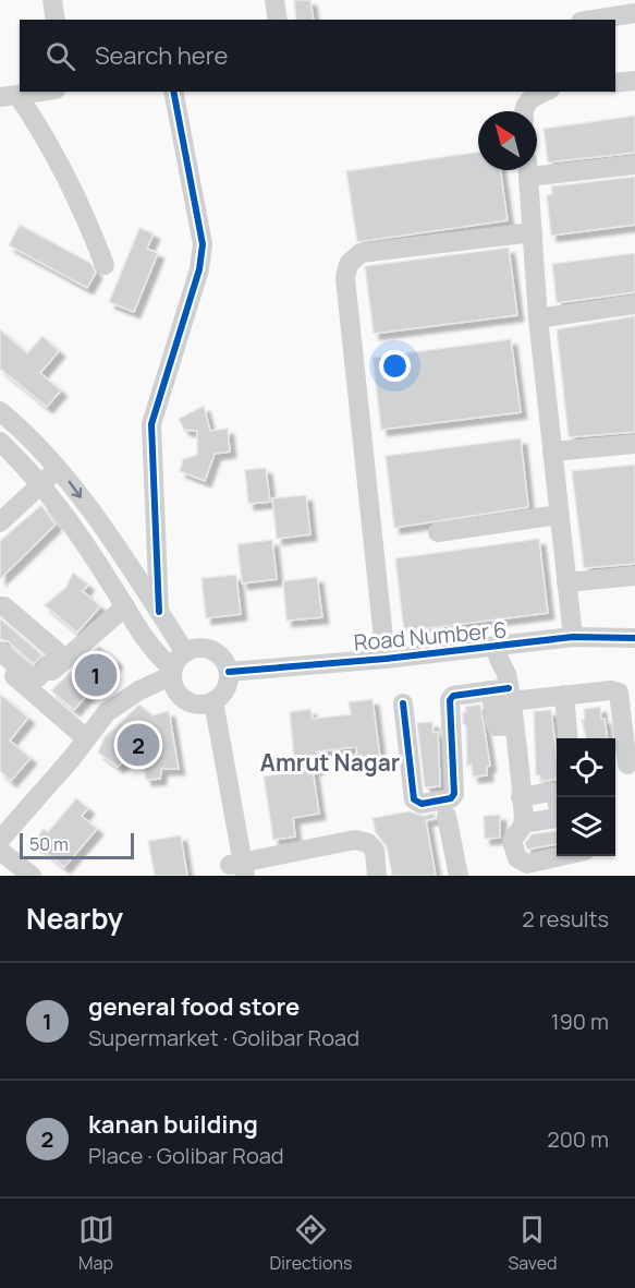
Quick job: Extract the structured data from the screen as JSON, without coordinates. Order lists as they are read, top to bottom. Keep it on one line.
{"streets":{"street":["Road Number 6"]},"districts":["Amrut Nagar"],"scale_bar":"50 m","north":"top left","page":{"search":"Search here","pins":["1","2"],"scale":"50 m","heading":["Nearby","2 results"],"list":[{"mark":"1","name":"general food store","note":"Supermarket · Golibar Road","value":"190 m"},{"mark":"2","name":"kanan building","note":"Place · Golibar Road","value":"200 m"}],"nav":["Map","Directions","Saved"]}}
